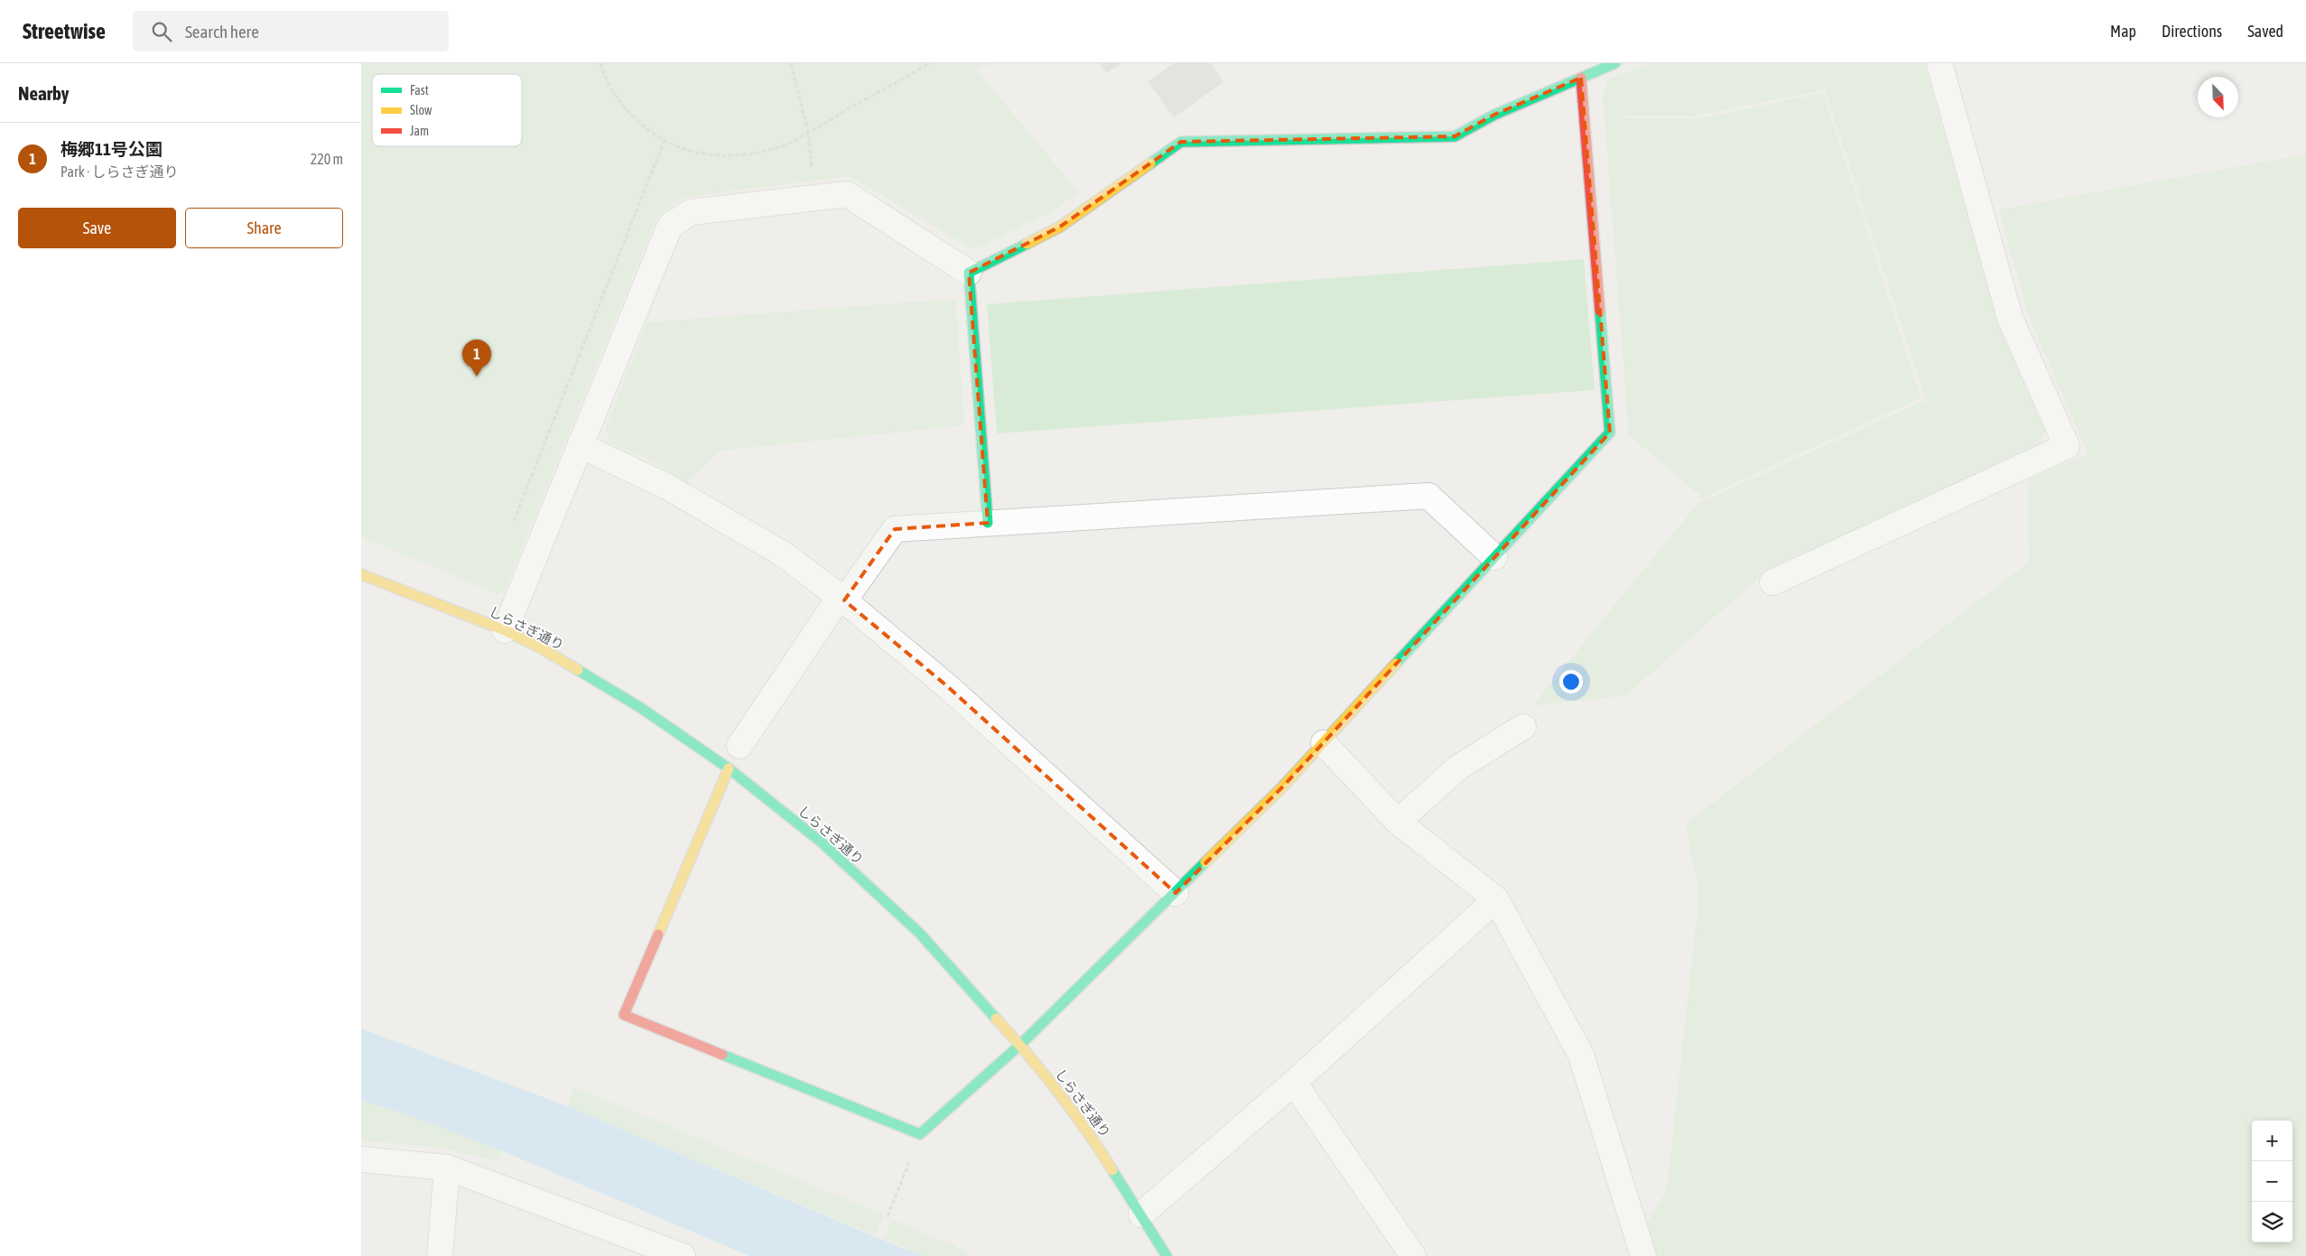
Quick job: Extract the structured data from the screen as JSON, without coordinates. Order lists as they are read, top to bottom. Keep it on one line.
{"streets":{"street":["しらさぎ通り"]},"legend":["Fast","Slow","Jam"],"north":"bottom right","page":{"header":"Streetwise","search":"Search here","nav":["Map","Directions","Saved"],"heading":"Nearby","list":[{"mark":"1","name":"梅郷11号公園","note":"Park · しらさぎ通り","value":"220 m"}],"buttons":["Save","Share"],"pins":"1","map_buttons":["+","−"]}}
